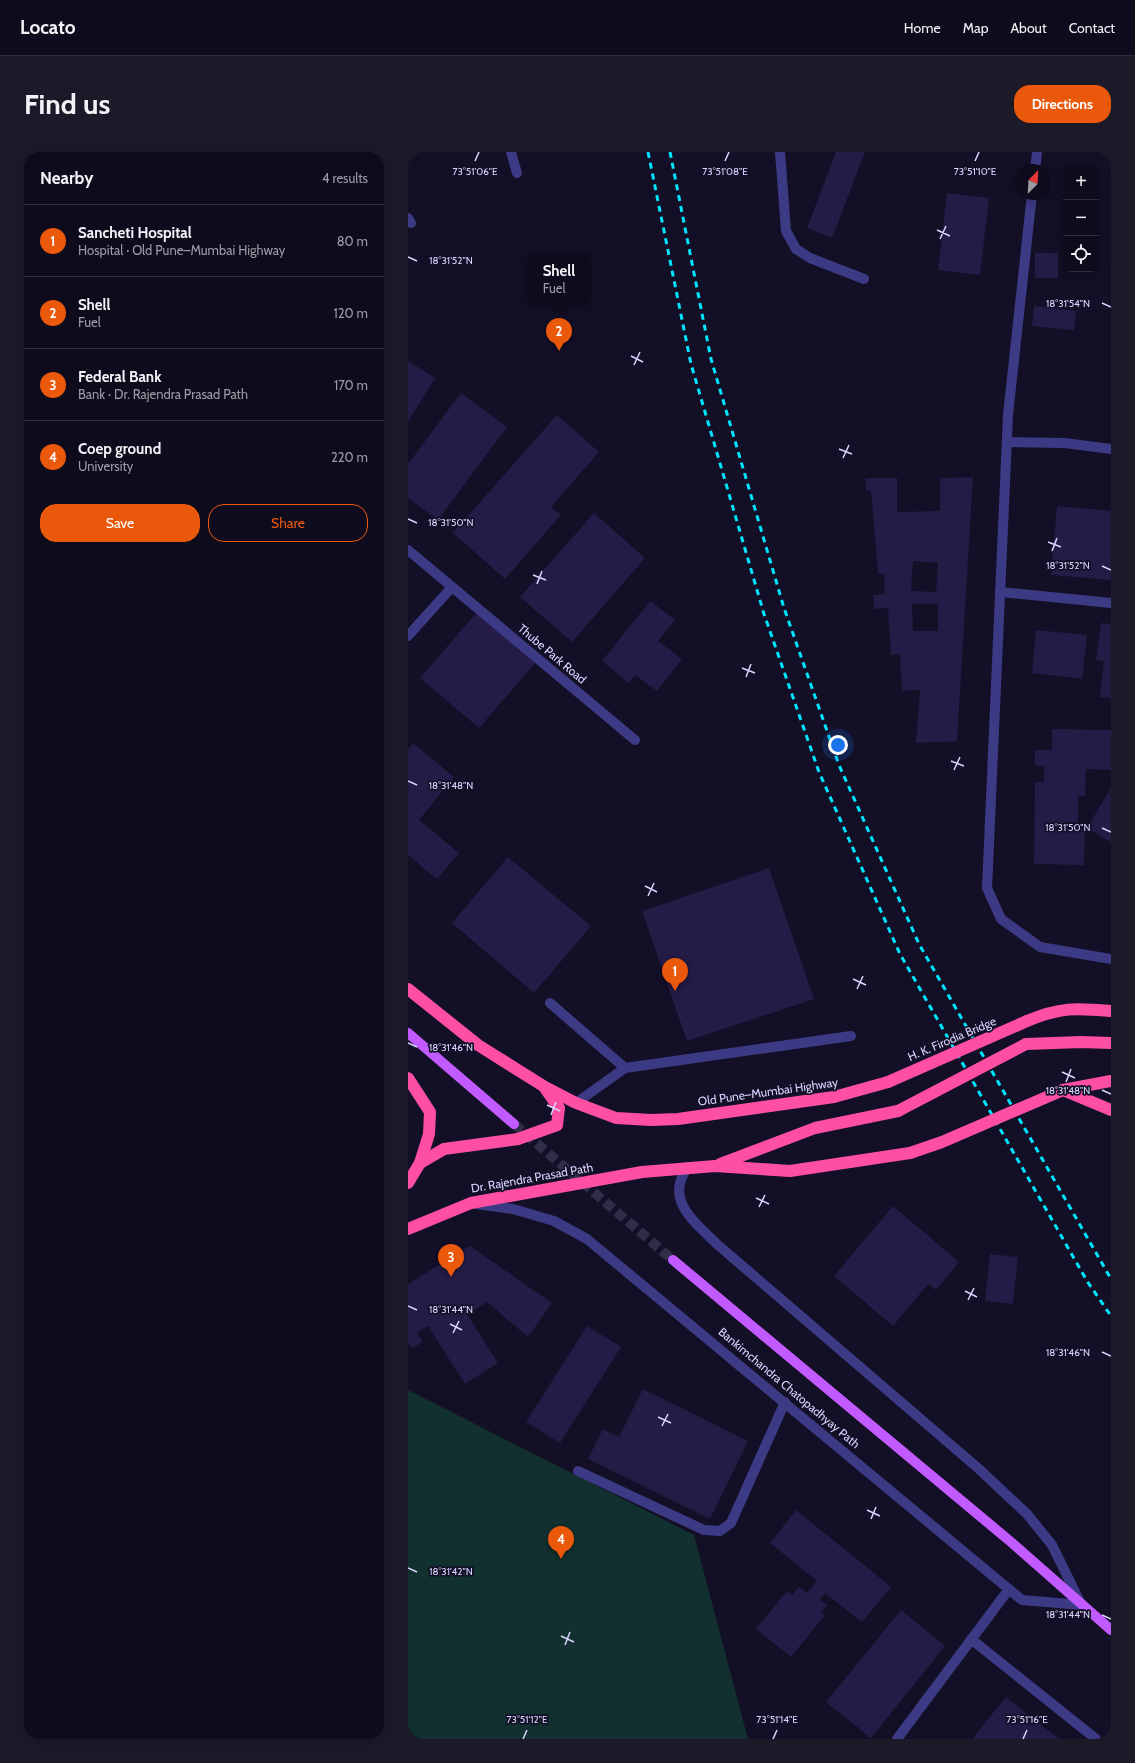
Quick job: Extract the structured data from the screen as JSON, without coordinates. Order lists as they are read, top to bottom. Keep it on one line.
{"streets":{"highway":["H. K. Firodia Bridge","Old Pune–Mumbai Highway","Dr. Rajendra Prasad Path"],"street":["Thube Park Road","Bankimchandra Chatopadhyay Path"]},"crossings":[["H. K. Firodia Bridge","Old Pune–Mumbai Highway"],["Dr. Rajendra Prasad Path","Bankimchandra Chatopadhyay Path"]],"north":"top right","page":{"header":"Locato","nav":["Home","Map","About","Contact"],"buttons":["Directions",["Save","Share"]],"title":"Find us","heading":["Nearby","4 results"],"map_buttons":["+","−"],"list":[{"mark":"1","name":"Sancheti Hospital","note":"Hospital · Old Pune–Mumbai Highway","value":"80 m"},{"mark":"2","name":"Shell","note":"Fuel","value":"120 m"},{"mark":"3","name":"Federal Bank","note":"Bank · Dr. Rajendra Prasad Path","value":"170 m"},{"mark":"4","name":"Coep ground","note":"University","value":"220 m"}],"popup":["Shell","Fuel"],"pins":["2","1","3","4"]},"coordinates":["73°51'10\"E","73°51'06\"E","73°51'08\"E","18°31'52\"N","18°31'54\"N","18°31'50\"N","18°31'48\"N","18°31'46\"N","18°31'44\"N","18°31'42\"N","73°51'12\"E","73°51'14\"E","73°51'16\"E"]}
